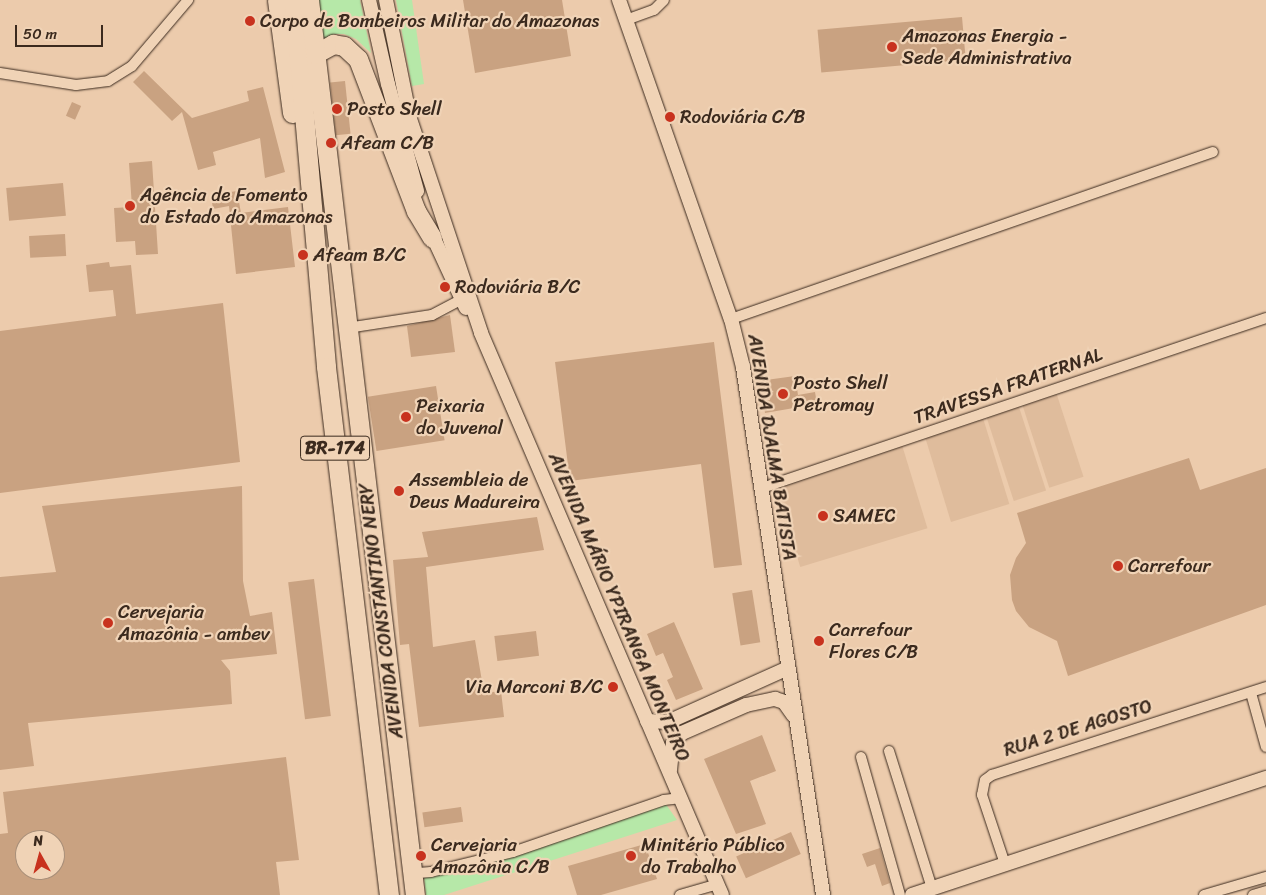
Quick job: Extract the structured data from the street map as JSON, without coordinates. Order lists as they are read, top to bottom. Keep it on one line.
{"streets":{"highway":["BR-174","AVENIDA CONSTANTINO NERY"],"main road":["AVENIDA DJALMA BATISTA","AVENIDA MÁRIO YPIRANGA MONTEIRO"],"street":["TRAVESSA FRATERNAL","RUA 2 DE AGOSTO"]},"crossings":[["TRAVESSA FRATERNAL","AVENIDA DJALMA BATISTA"]],"places":["Corpo de Bombeiros Militar do Amazonas","Amazonas Energia - Sede Administrativa","Posto Shell","Rodoviária C/B","Afeam C/B","Agência de Fomento do Estado do Amazonas","Afeam B/C","Rodoviária B/C","Posto Shell Petromay","Peixaria do Juvenal","Assembleia de Deus Madureira","SAMEC","Carrefour","Cervejaria Amazônia - ambev","Carrefour Flores C/B","Via Marconi B/C","Cervejaria Amazônia C/B","Minitério Público do Trabalho"],"scale_bar":"50 m","north":"top"}
